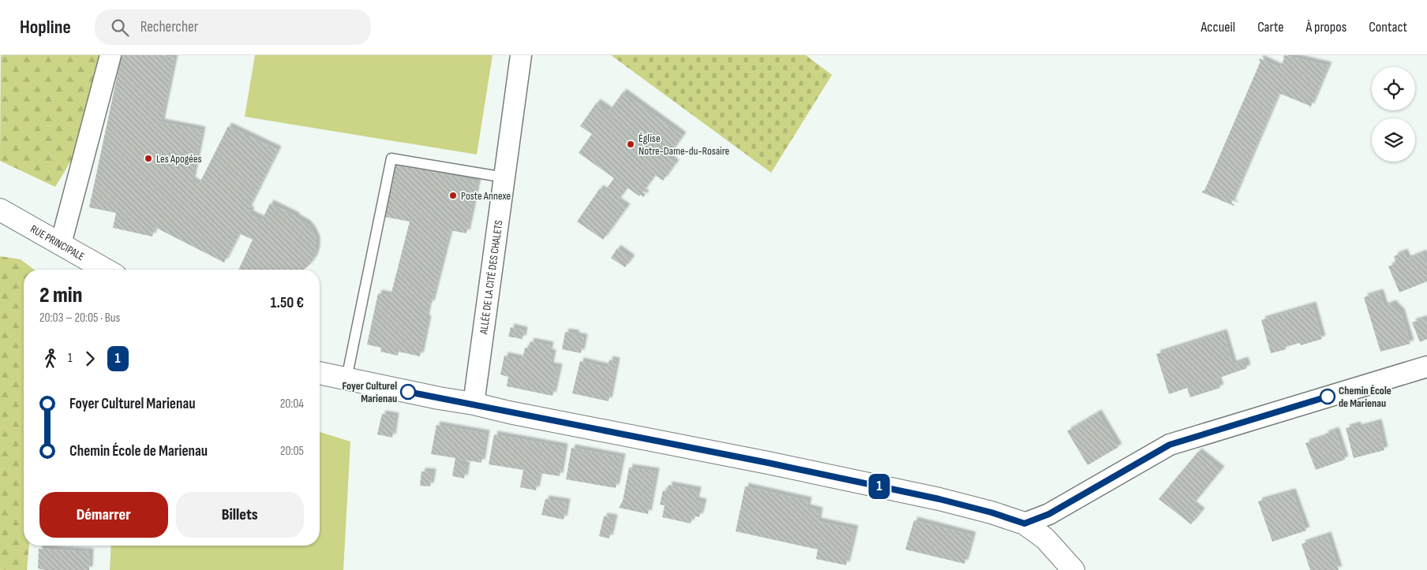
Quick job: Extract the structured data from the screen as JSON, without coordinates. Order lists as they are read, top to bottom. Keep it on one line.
{"streets":{"main road":["RUE PRINCIPALE"],"street":["ALLÉE DE LA CITÉ DES CHALETS"]},"places":["Église Notre-Dame-du-Rosaire","Les Apogées","Poste Annexe","Foyer Culturel Marienau","Chemin École de Marienau"],"lines":["bus line 1"],"page":{"header":"Hopline","search":"Rechercher","nav":["Accueil","Carte","À propos","Contact"],"on_map":"1","heading":["2 min","20:03 – 20:05 · Bus","1.50 €"],"legs":["1","1"],"list":[{"name":"Foyer Culturel Marienau","value":"20:04"},{"name":"Chemin École de Marienau","value":"20:05"}],"buttons":["Démarrer","Billets"]}}
